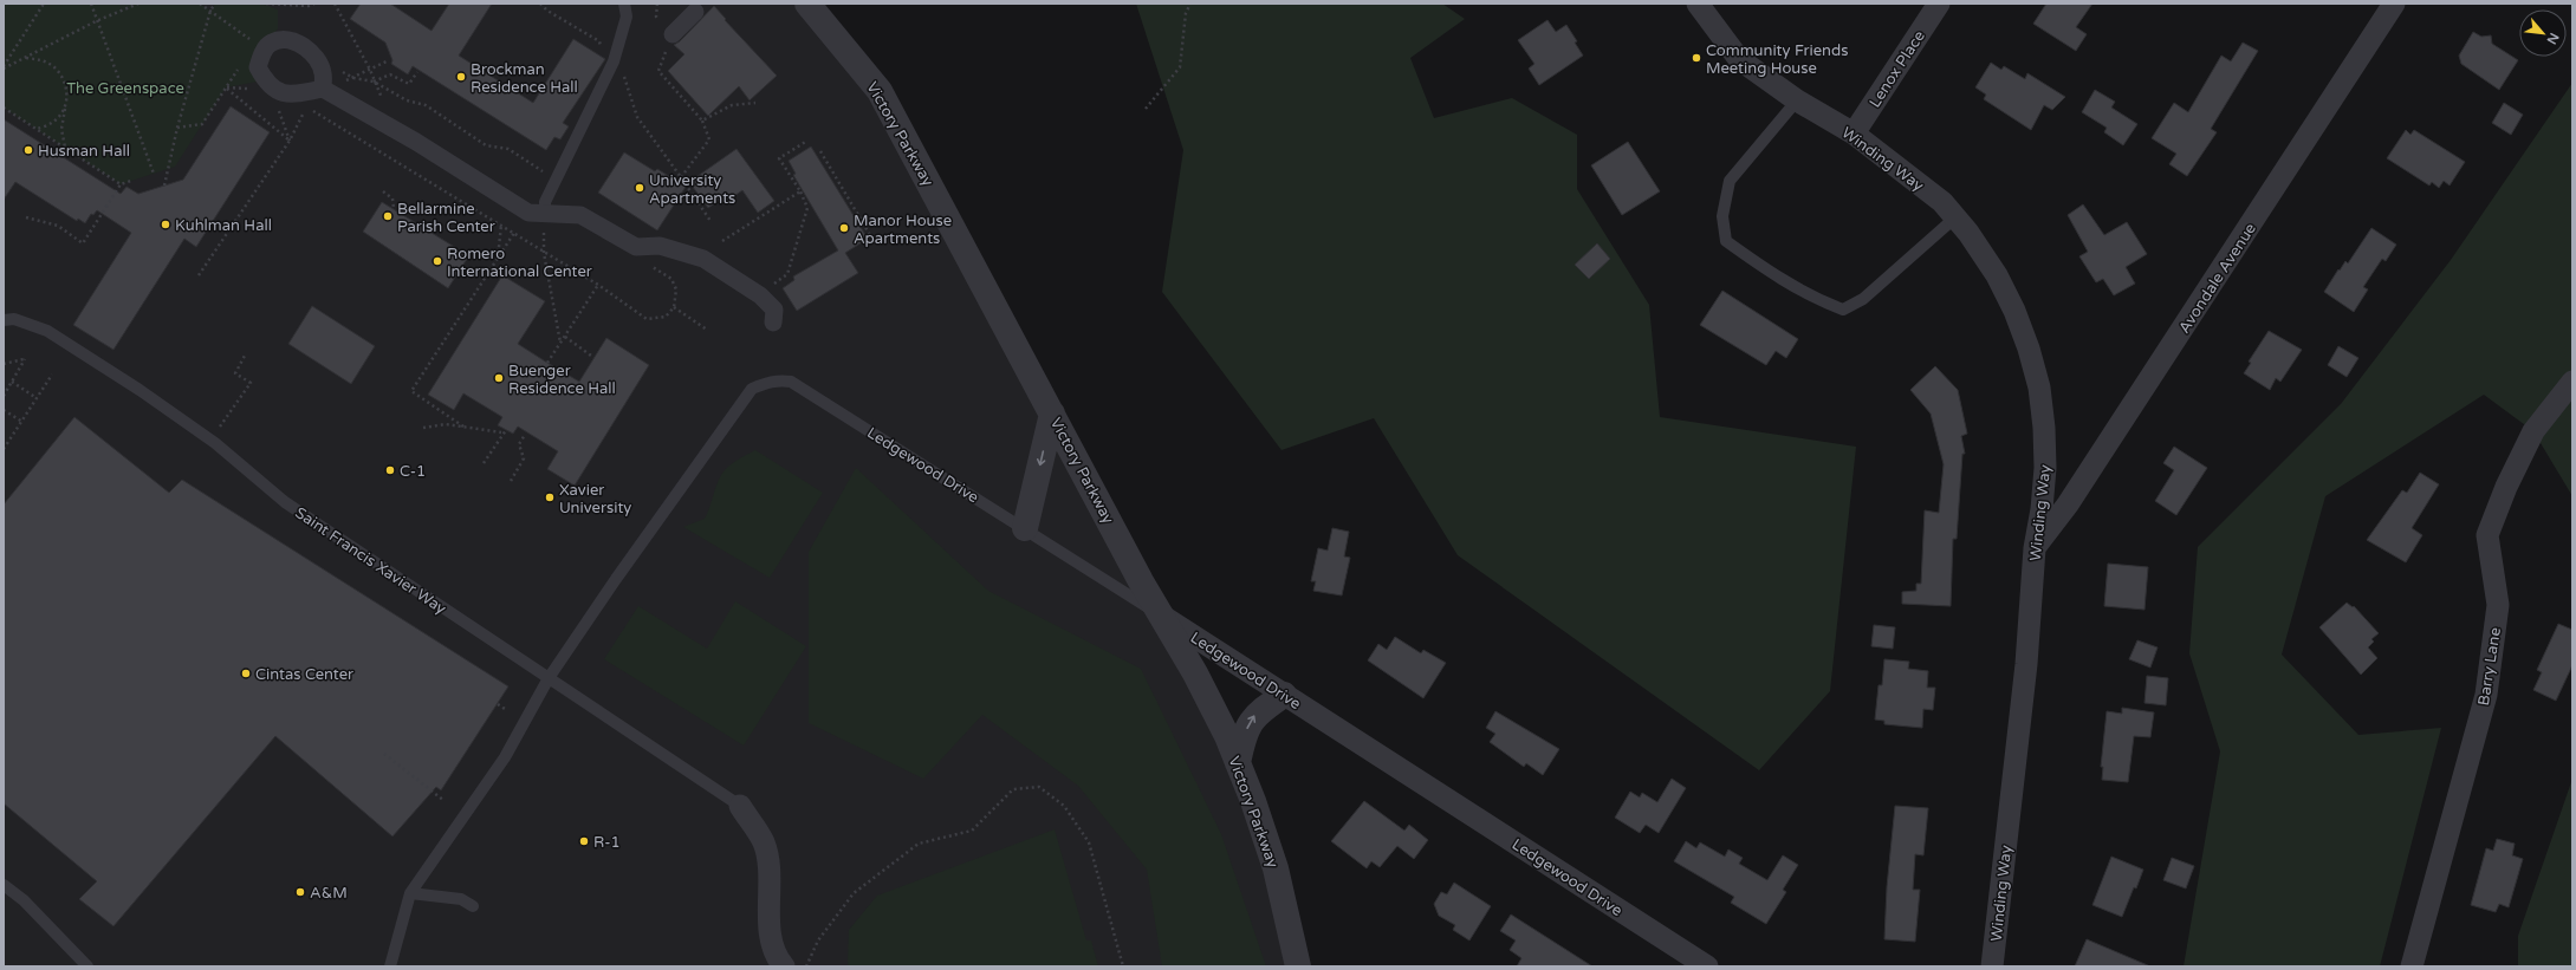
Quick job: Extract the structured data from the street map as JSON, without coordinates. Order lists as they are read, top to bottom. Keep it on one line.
{"streets":{"street":["Lenox Place","Victory Parkway","Winding Way","Avondale Avenue","Ledgewood Drive","Barry Lane"],"lane":["Saint Francis Xavier Way"]},"crossings":[["Lenox Place","Winding Way"],["Victory Parkway","Ledgewood Drive"],["Winding Way","Avondale Avenue"],["Ledgewood Drive","Saint Francis Xavier Way"]],"parks":["The Greenspace"],"places":["Community Friends Meeting House","Brockman Residence Hall","Husman Hall","University Apartments","Bellarmine Parish Center","Kuhlman Hall","Manor House Apartments","Romero International Center","Buenger Residence Hall","C-1","Xavier University","Cintas Center","R-1","A&M"],"north":"bottom right"}
